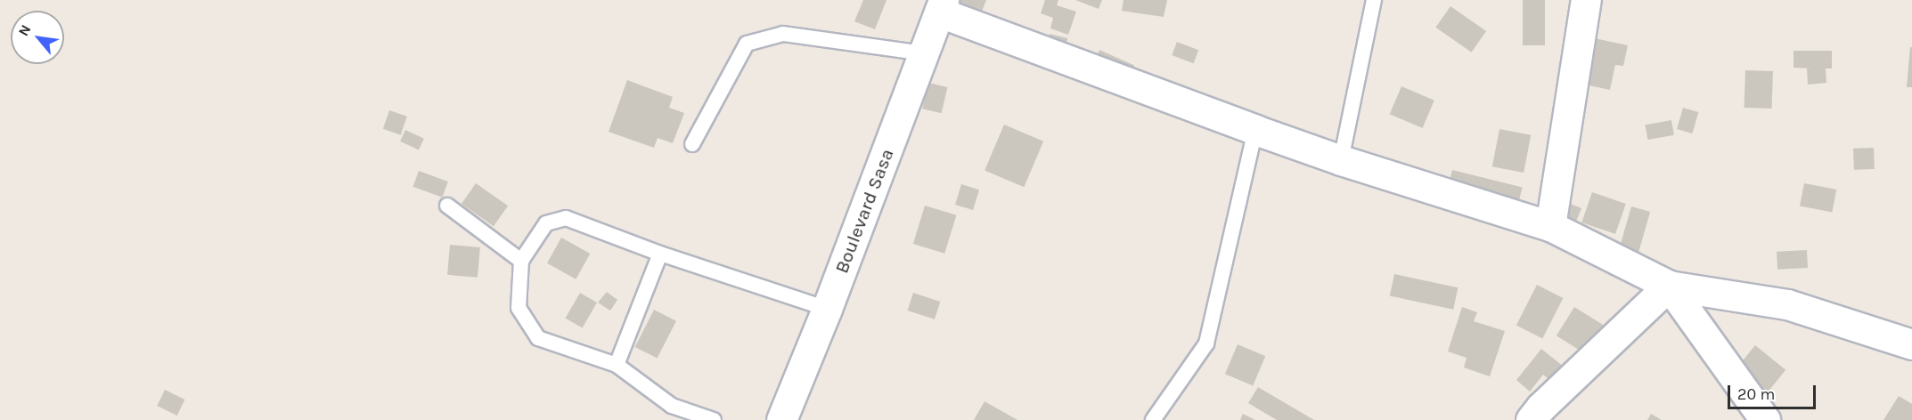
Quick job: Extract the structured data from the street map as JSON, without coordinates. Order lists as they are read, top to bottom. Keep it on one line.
{"streets":{"street":["Boulevard Sasa"]},"scale_bar":"20 m","north":"top left"}
